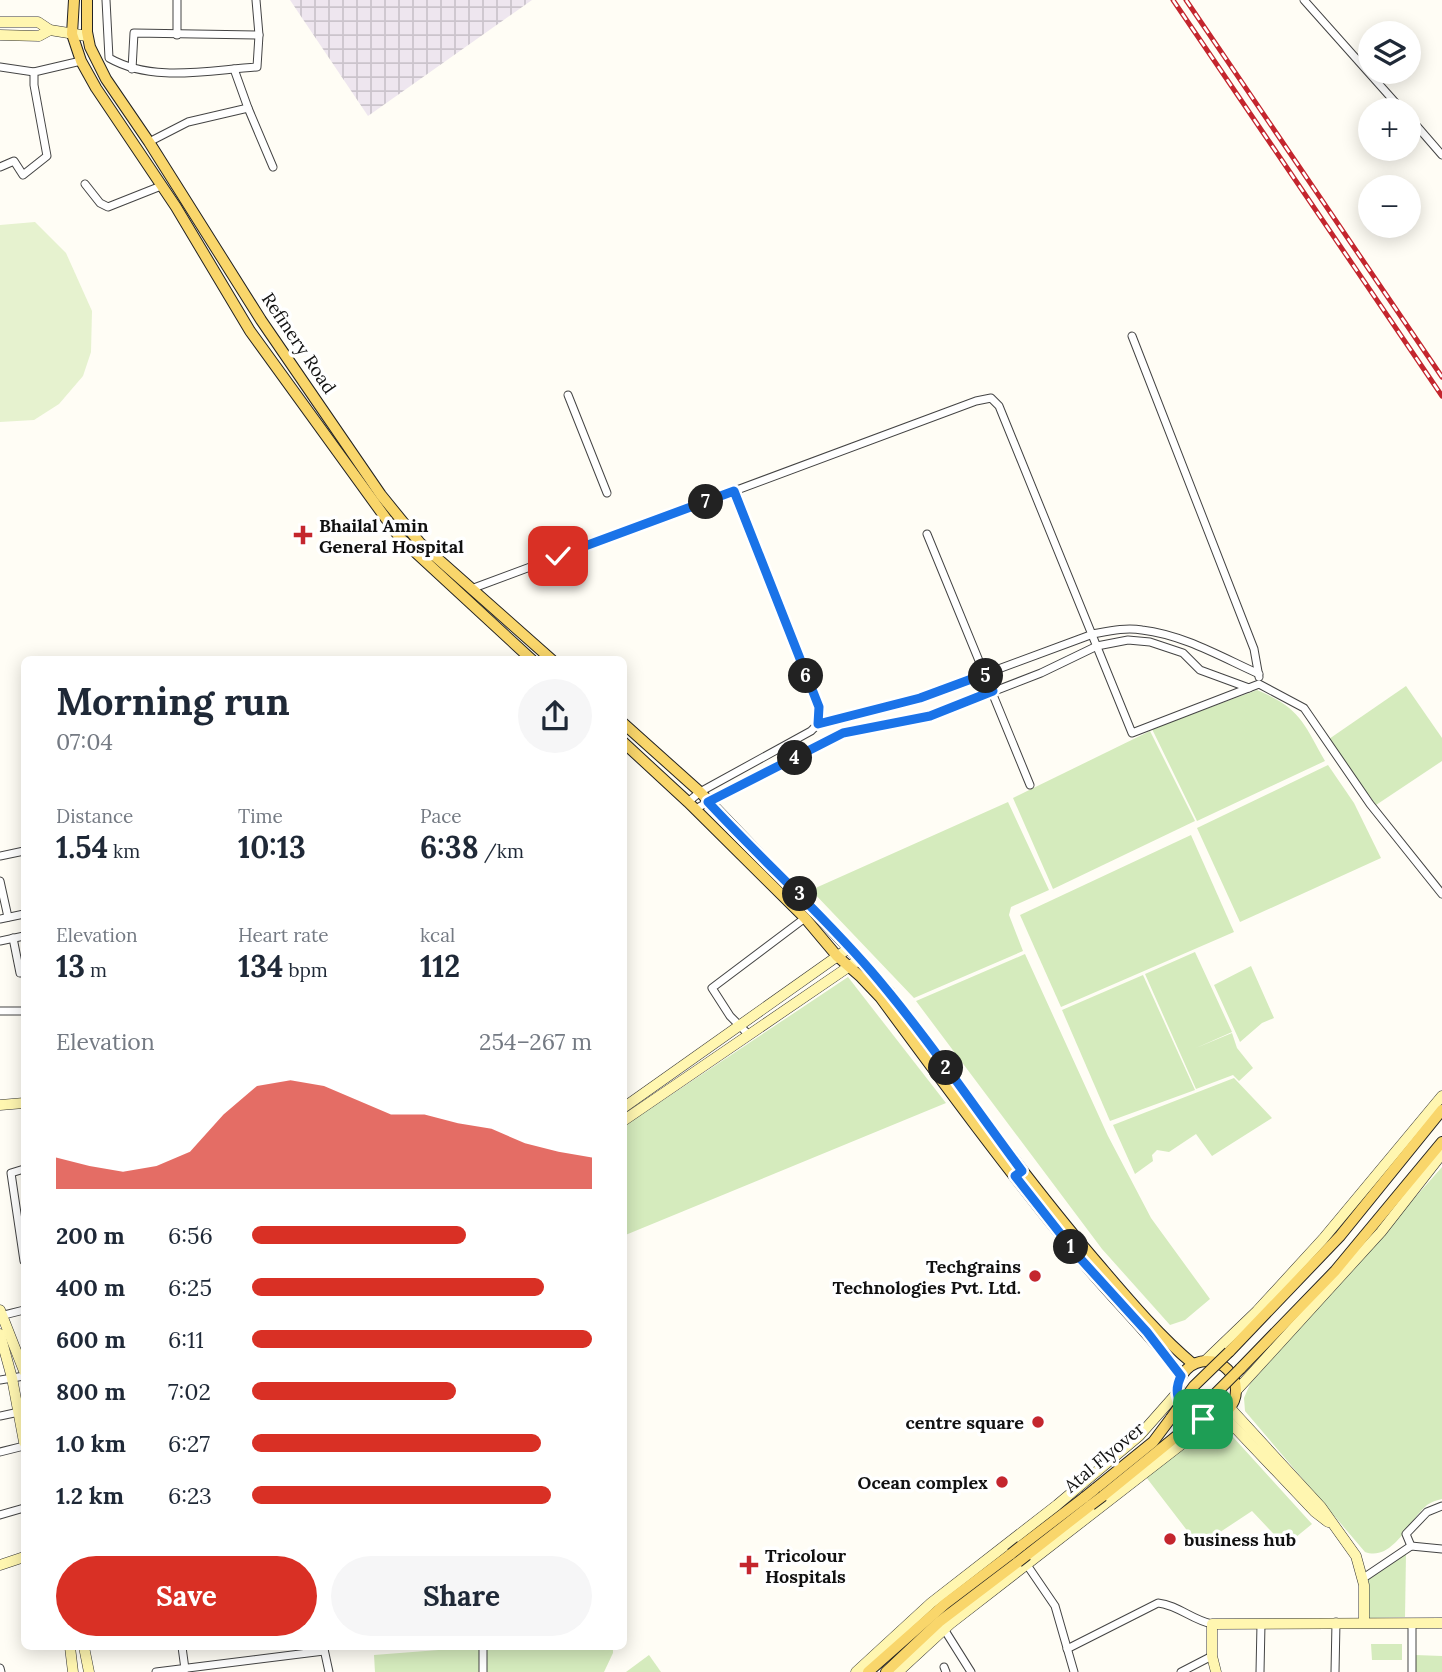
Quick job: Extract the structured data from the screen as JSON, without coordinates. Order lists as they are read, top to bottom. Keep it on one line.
{"streets":{"main road":["Refinery Road","Atal Flyover"]},"places":{"health":["Bhailal Amin General Hospital","Tricolour Hospitals"],"other":["Techgrains Technologies Pvt. Ltd.","centre square","Ocean complex","business hub"]},"page":{"map_buttons":["+","−"],"pins":["7","5","6","4","3","2","1"],"heading":["Morning run","07:04"],"stats":[["Distance","1.54 km"],["Time","10:13"],["Pace","6:38 /km"],["Elevation","13 m"],["Heart rate","134 bpm"],["kcal","112"]],"chart":["Elevation","254–267 m"],"list":[{"name":"200 m","note":"6:56"},{"name":"400 m","note":"6:25"},{"name":"600 m","note":"6:11"},{"name":"800 m","note":"7:02"},{"name":"1.0 km","note":"6:27"},{"name":"1.2 km","note":"6:23"}],"buttons":["Save","Share"]}}
